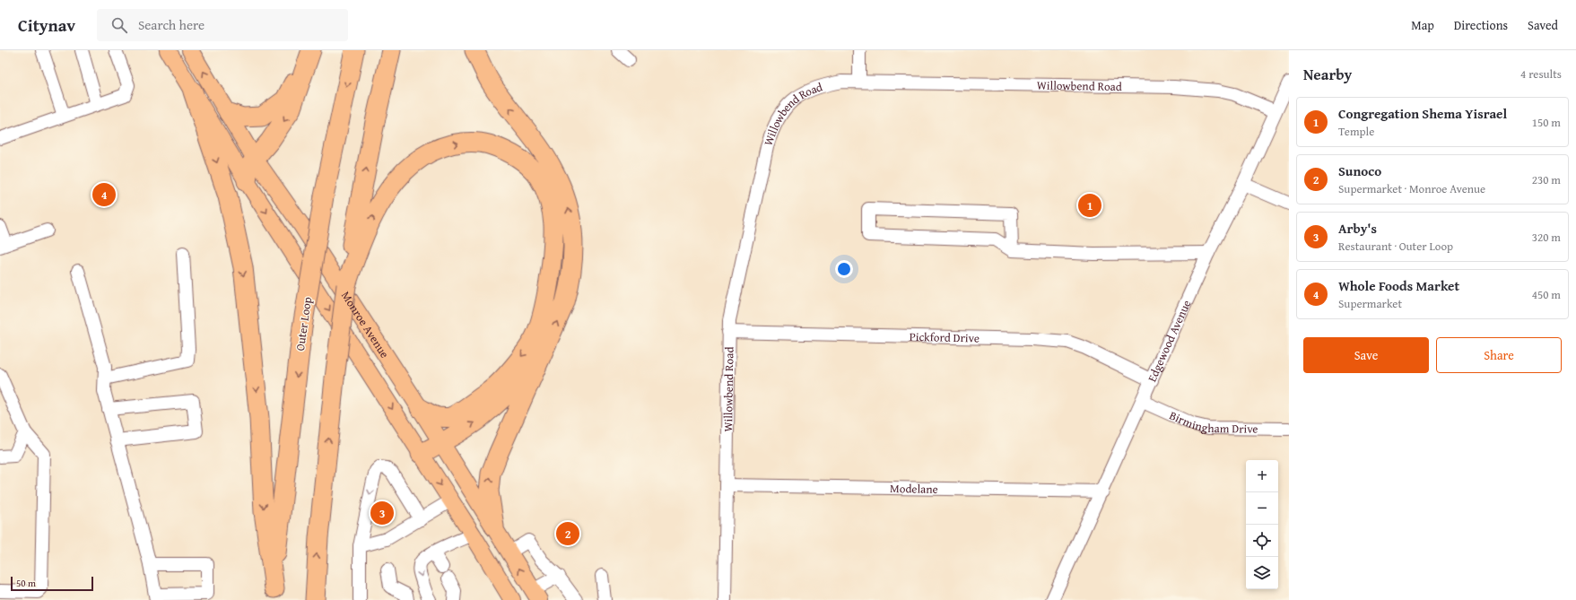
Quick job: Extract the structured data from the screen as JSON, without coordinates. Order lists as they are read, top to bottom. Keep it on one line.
{"streets":{"highway":["Outer Loop"],"main road":["Monroe Avenue"],"street":["Willowbend Road","Pickford Drive","Edgewood Avenue","Birmingham Drive","Modelane"]},"crossings":[["Willowbend Road","Pickford Drive"],["Willowbend Road","Edgewood Avenue"],["Willowbend Road","Modelane"],["Pickford Drive","Edgewood Avenue"],["Edgewood Avenue","Birmingham Drive"],["Edgewood Avenue","Modelane"]],"scale_bar":"50 m","page":{"header":"Citynav","search":"Search here","nav":["Map","Directions","Saved"],"heading":["Nearby","4 results"],"list":[{"mark":"1","name":"Congregation Shema Yisrael","note":"Temple","value":"150 m"},{"mark":"2","name":"Sunoco","note":"Supermarket · Monroe Avenue","value":"230 m"},{"mark":"3","name":"Arby's","note":"Restaurant · Outer Loop","value":"320 m"},{"mark":"4","name":"Whole Foods Market","note":"Supermarket","value":"450 m"}],"pins":["4","1","3","2"],"buttons":["Save","Share"],"map_buttons":["+","−"],"scale":"50 m"}}
